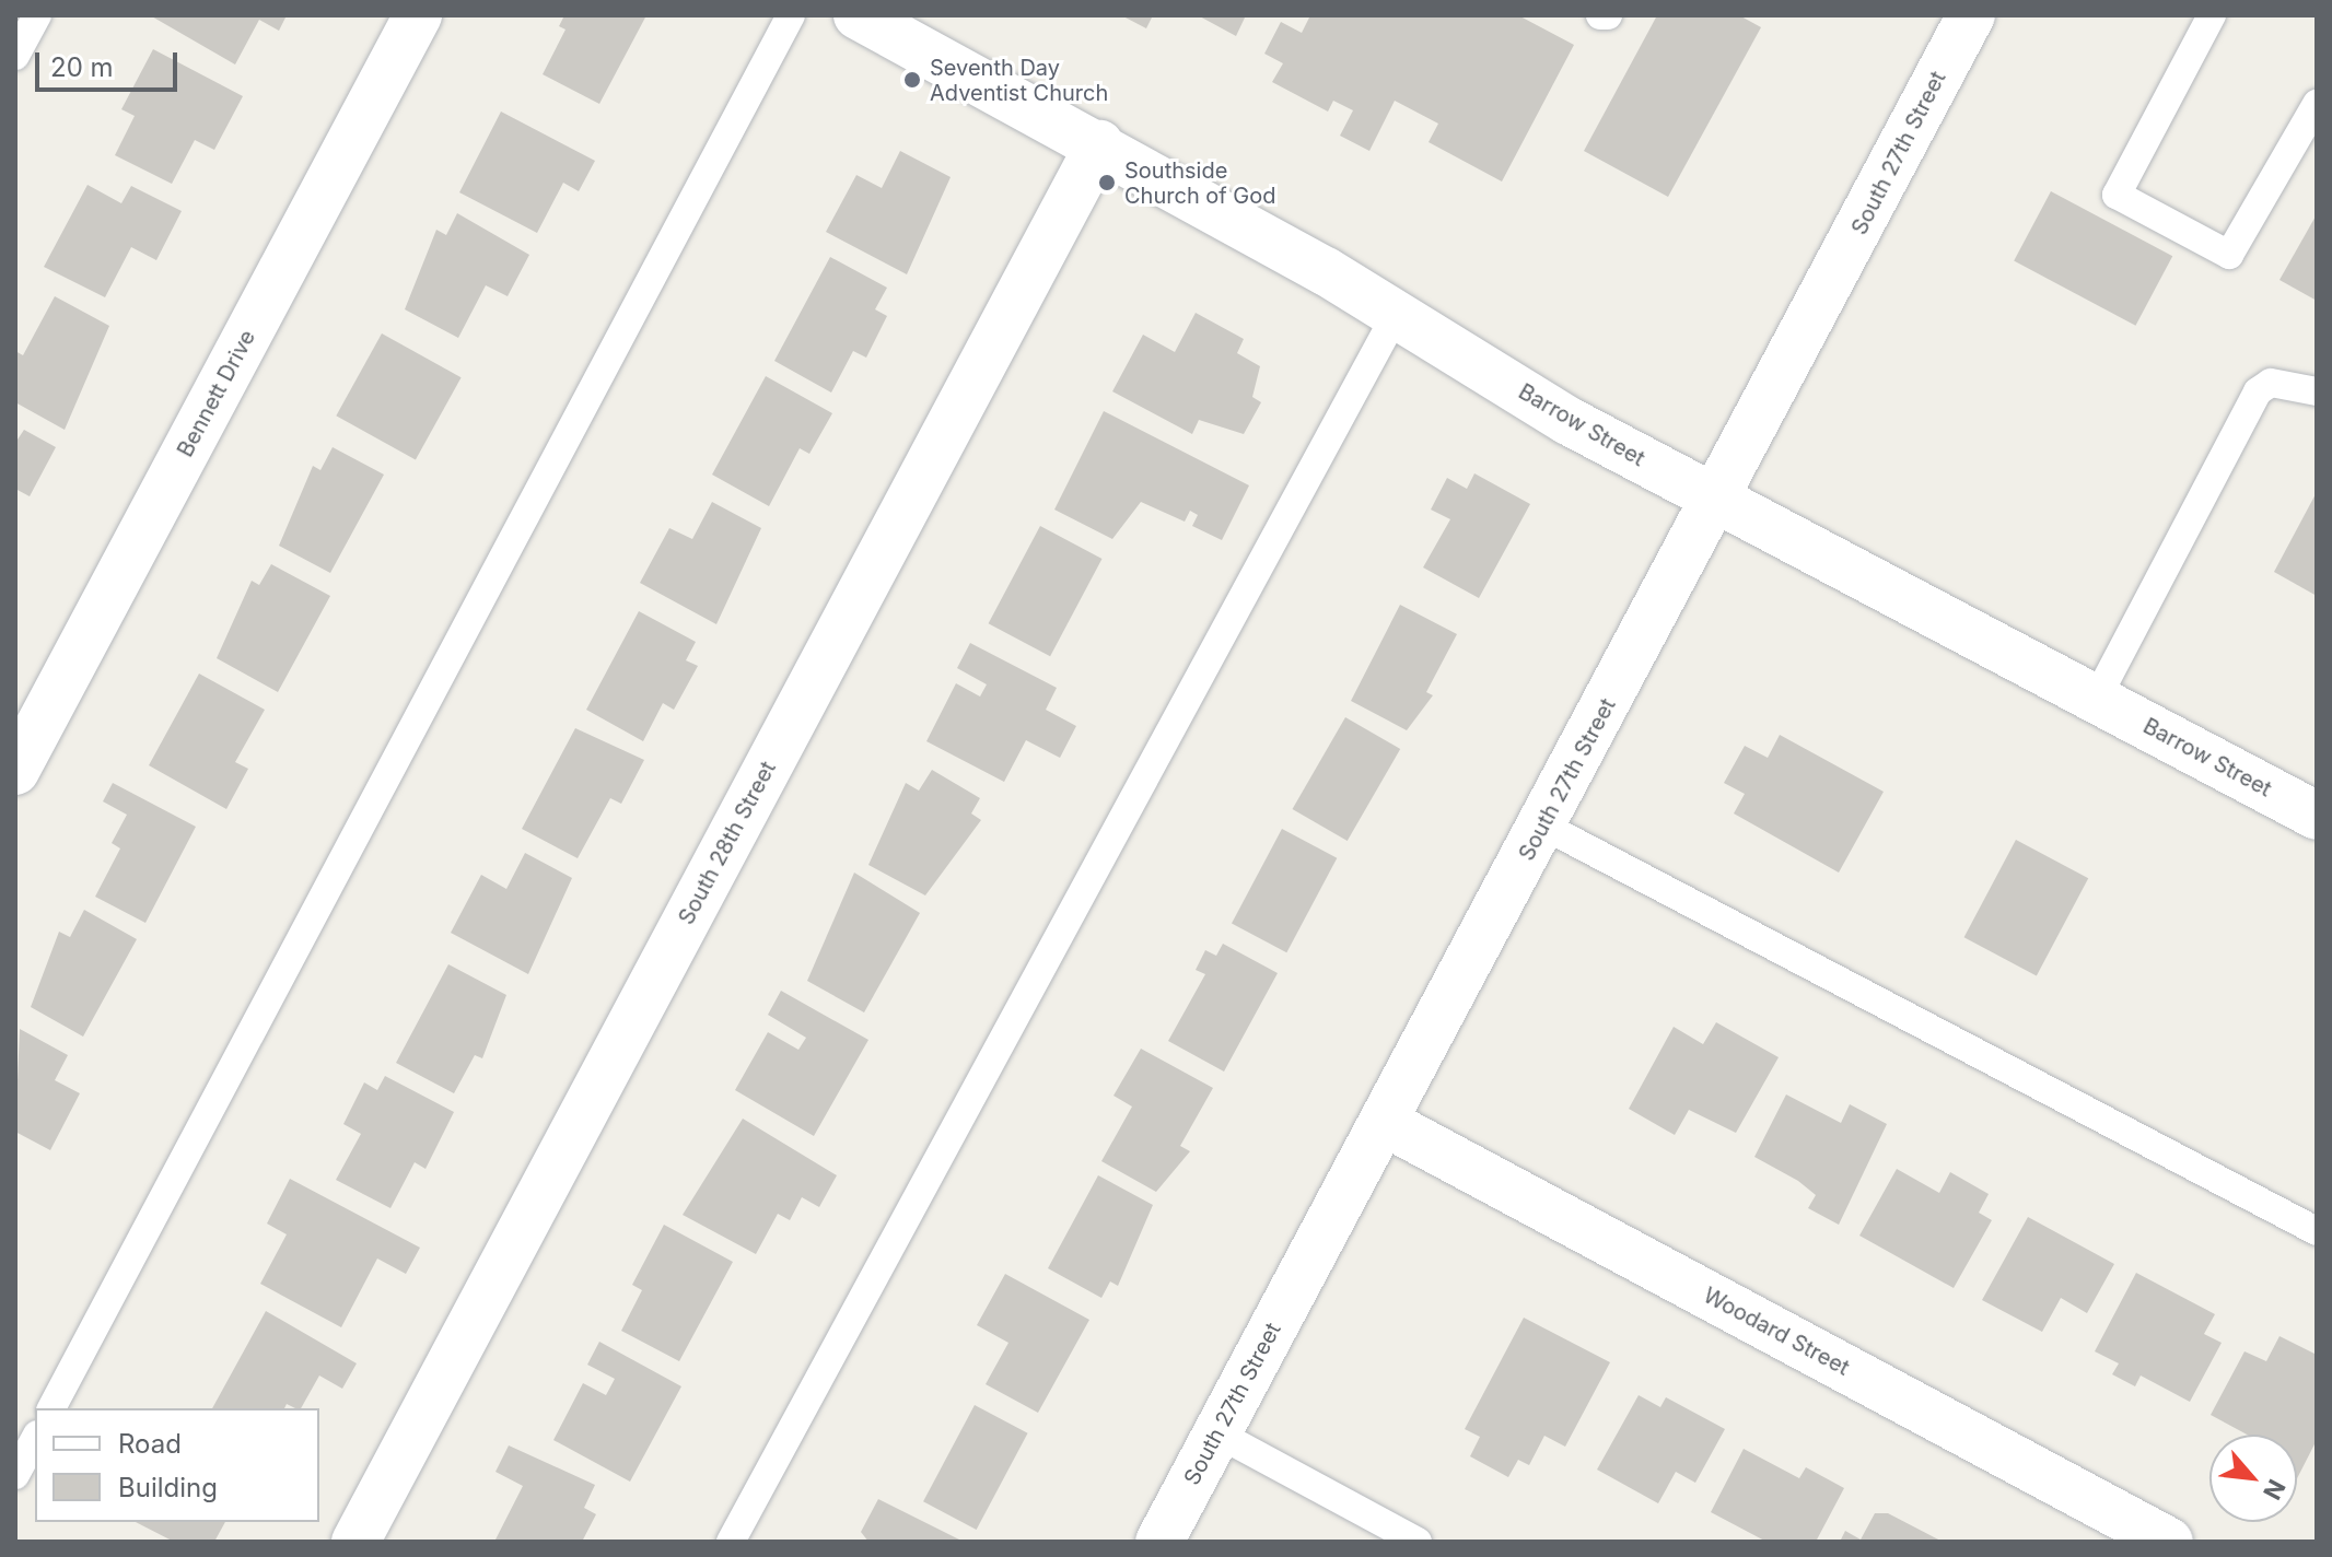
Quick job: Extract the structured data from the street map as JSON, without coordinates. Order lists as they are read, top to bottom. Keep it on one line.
{"streets":{"street":["South 27th Street","Bennett Drive","Barrow Street","South 28th Street","Woodard Street"]},"crossings":[["South 27th Street","Barrow Street"],["South 27th Street","Woodard Street"],["Barrow Street","South 28th Street"]],"places":["Seventh Day Adventist Church","Southside Church of God"],"legend":["Road","Building"],"scale_bar":"20 m","north":"bottom right"}
